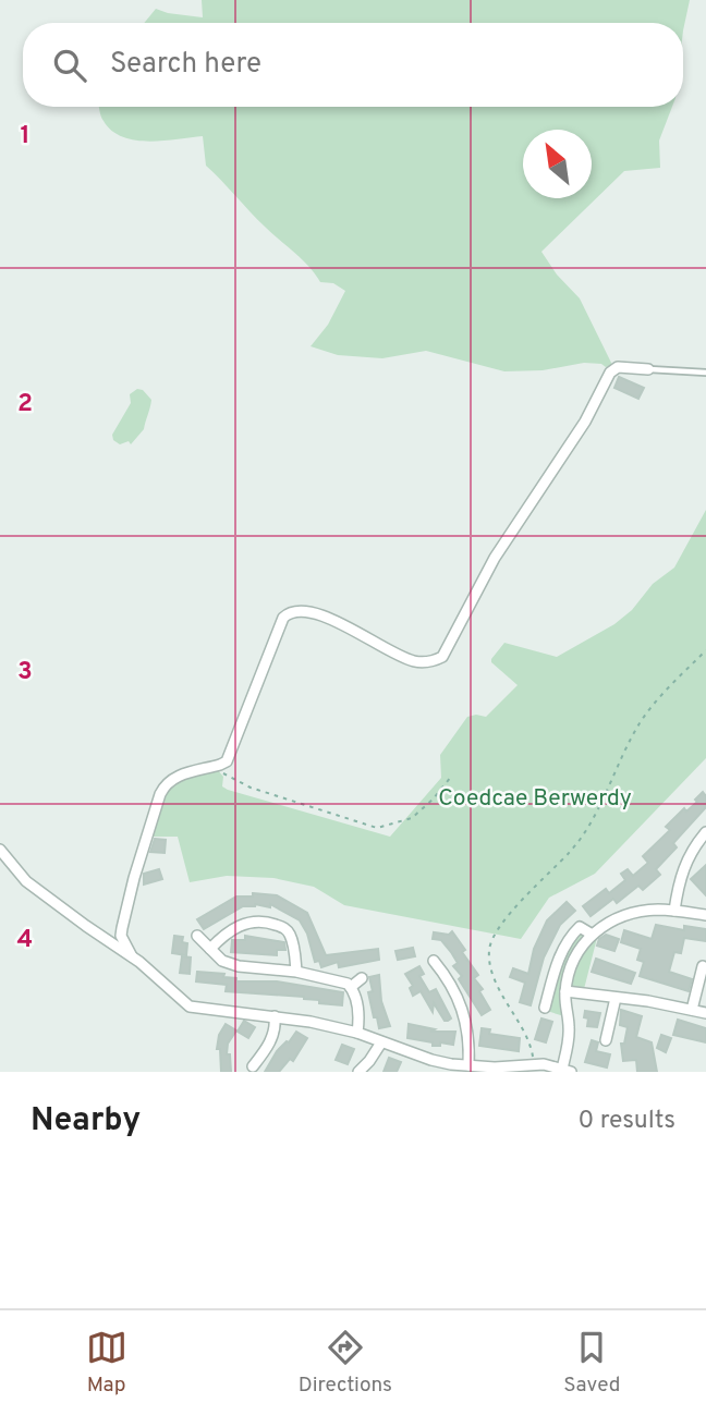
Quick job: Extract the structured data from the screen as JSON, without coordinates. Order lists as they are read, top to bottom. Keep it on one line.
{"parks":["Coedcae Berwerdy"],"north":"top left","page":{"search":"Search here","heading":["Nearby","0 results"],"nav":["Map","Directions","Saved"]},"grid":{"rows":["1","2","3","4"]}}
